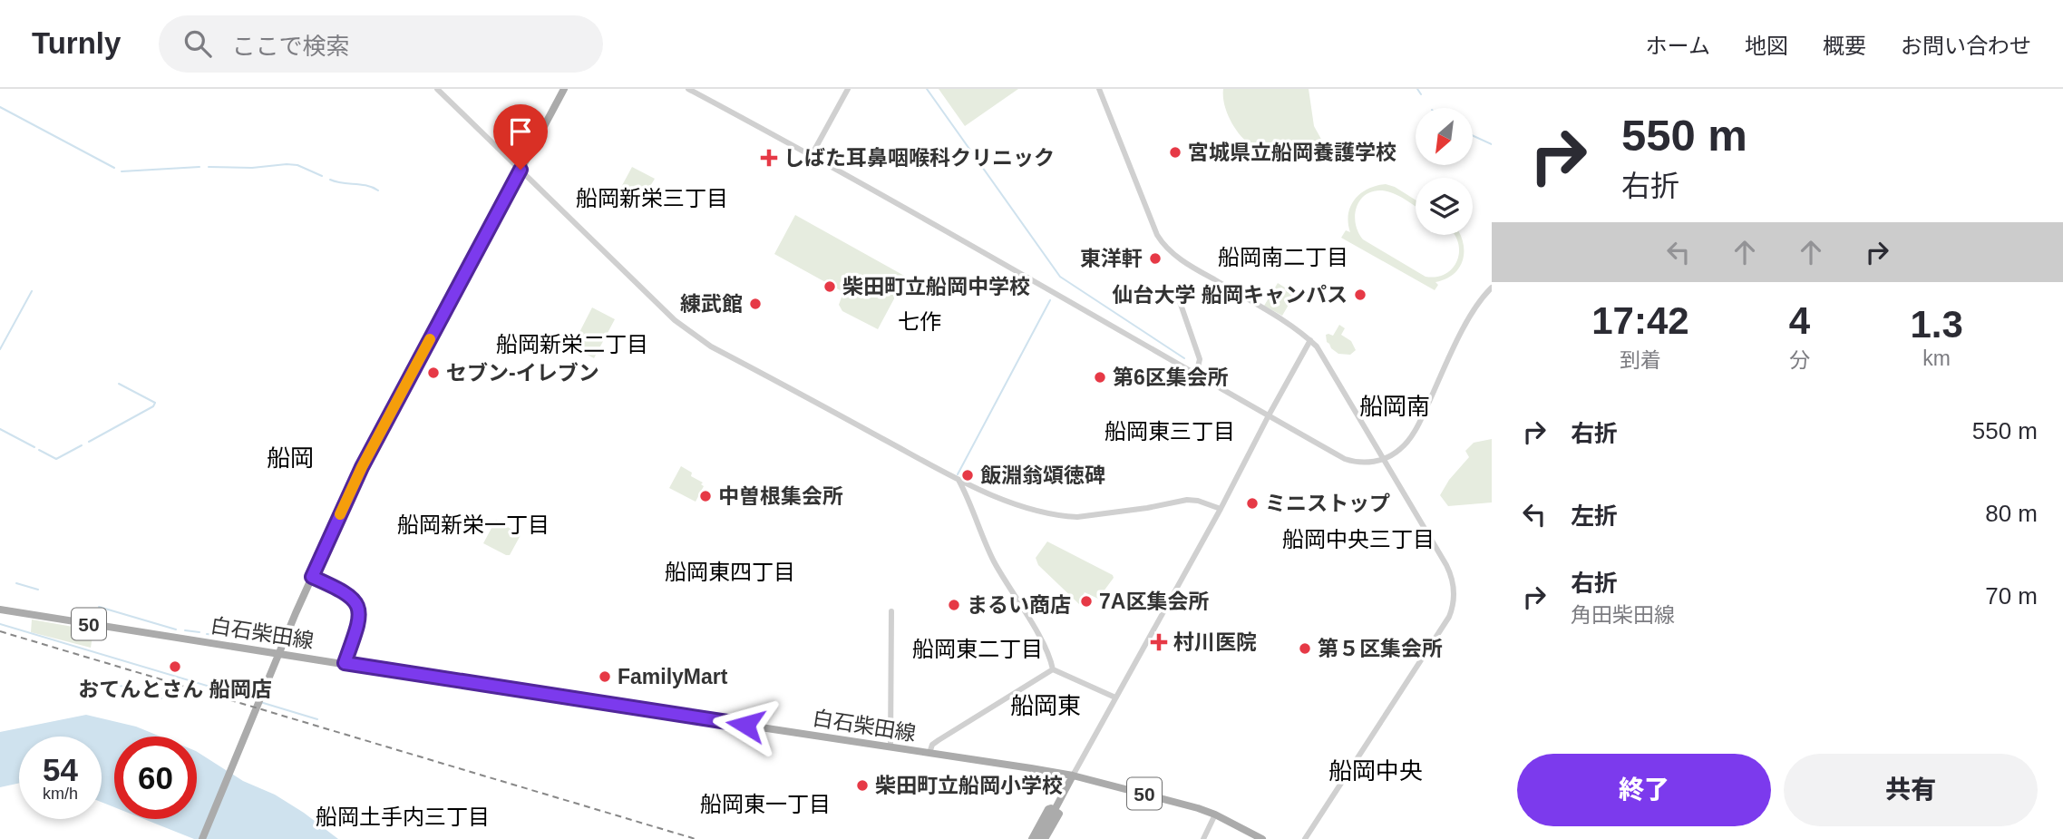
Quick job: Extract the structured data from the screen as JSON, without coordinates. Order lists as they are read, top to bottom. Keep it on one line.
{"streets":{"main road":["50","白石柴田線"]},"districts":["船岡新栄三丁目","船岡南二丁目","七作","船岡新栄二丁目","船岡南","船岡東三丁目","船岡","船岡新栄一丁目","船岡中央三丁目","船岡東四丁目","船岡東二丁目","船岡東","船岡中央","船岡東一丁目","船岡土手内三丁目"],"places":{"other":["宮城県立船岡養護学校","東洋軒","柴田町立船岡中学校","仙台大学 船岡キャンパス","練武館","セブン-イレブン","第6区集会所","飯淵翁頌徳碑","中曽根集会所","ミニストップ","7A区集会所","まるい商店","第５区集会所","おてんとさん 船岡店","FamilyMart","柴田町立船岡小学校"],"health":["しばた耳鼻咽喉科クリニック","村川医院"]},"north":"bottom left","page":{"header":"Turnly","search":"ここで検索","nav":["ホーム","地図","概要","お問い合わせ"],"turn":["550 m","右折"],"eta":["17:42","到着","4","分","1.3","km"],"list":[{"name":"右折","value":"550 m"},{"name":"左折","value":"80 m"},{"name":"右折","note":"角田柴田線","value":"70 m"}],"speed":"54 km/h","limit":"60","buttons":["終了","共有"]}}
